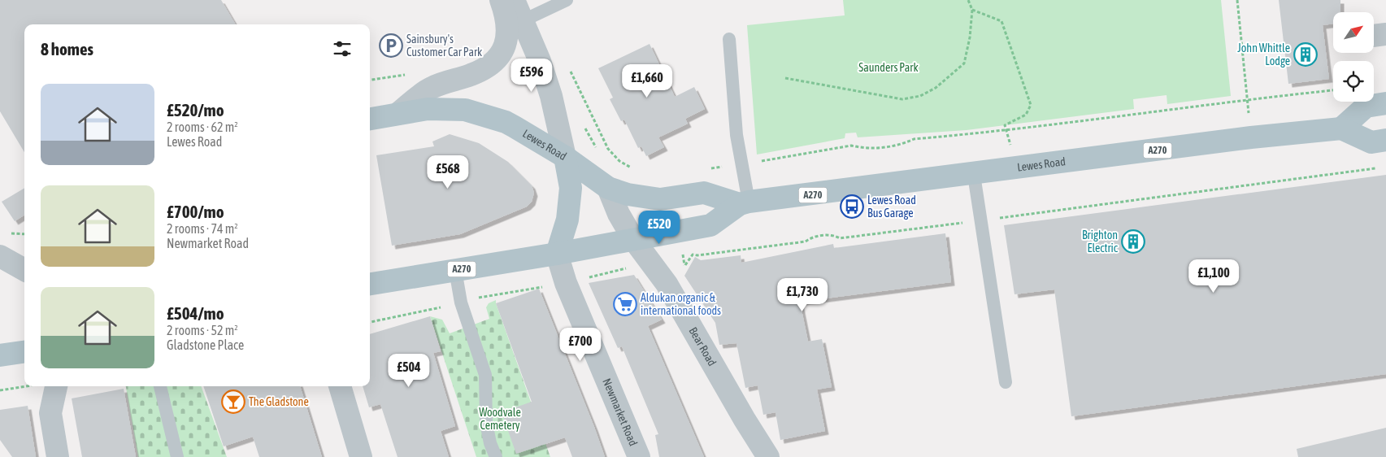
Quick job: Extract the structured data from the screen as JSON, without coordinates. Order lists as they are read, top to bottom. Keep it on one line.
{"streets":{"main road":["Lewes Road","A270"],"street":["Bear Road","Newmarket Road"]},"crossings":[["Lewes Road","Bear Road"],["Lewes Road","Newmarket Road"]],"parks":["Saunders Park","Woodvale Cemetery"],"places":{"parking":["Sainsbury's Customer Car Park"],"building":["John Whittle Lodge","Brighton Electric"],"bus stop":["Lewes Road Bus Garage"],"supermarket":["Aldukan organic & international foods"],"bar":["The Gladstone"]},"north":"top right","page":{"heading":"8 homes","price":["£596","£1,660","£568","£520","£1,100","£1,730","£700","£504"],"list":[{"name":"£520/mo","note":"2 rooms · 62 m² · Lewes Road"},{"name":"£700/mo","note":"2 rooms · 74 m² · Newmarket Road"},{"name":"£504/mo","note":"2 rooms · 52 m² · Gladstone Place"}]}}
